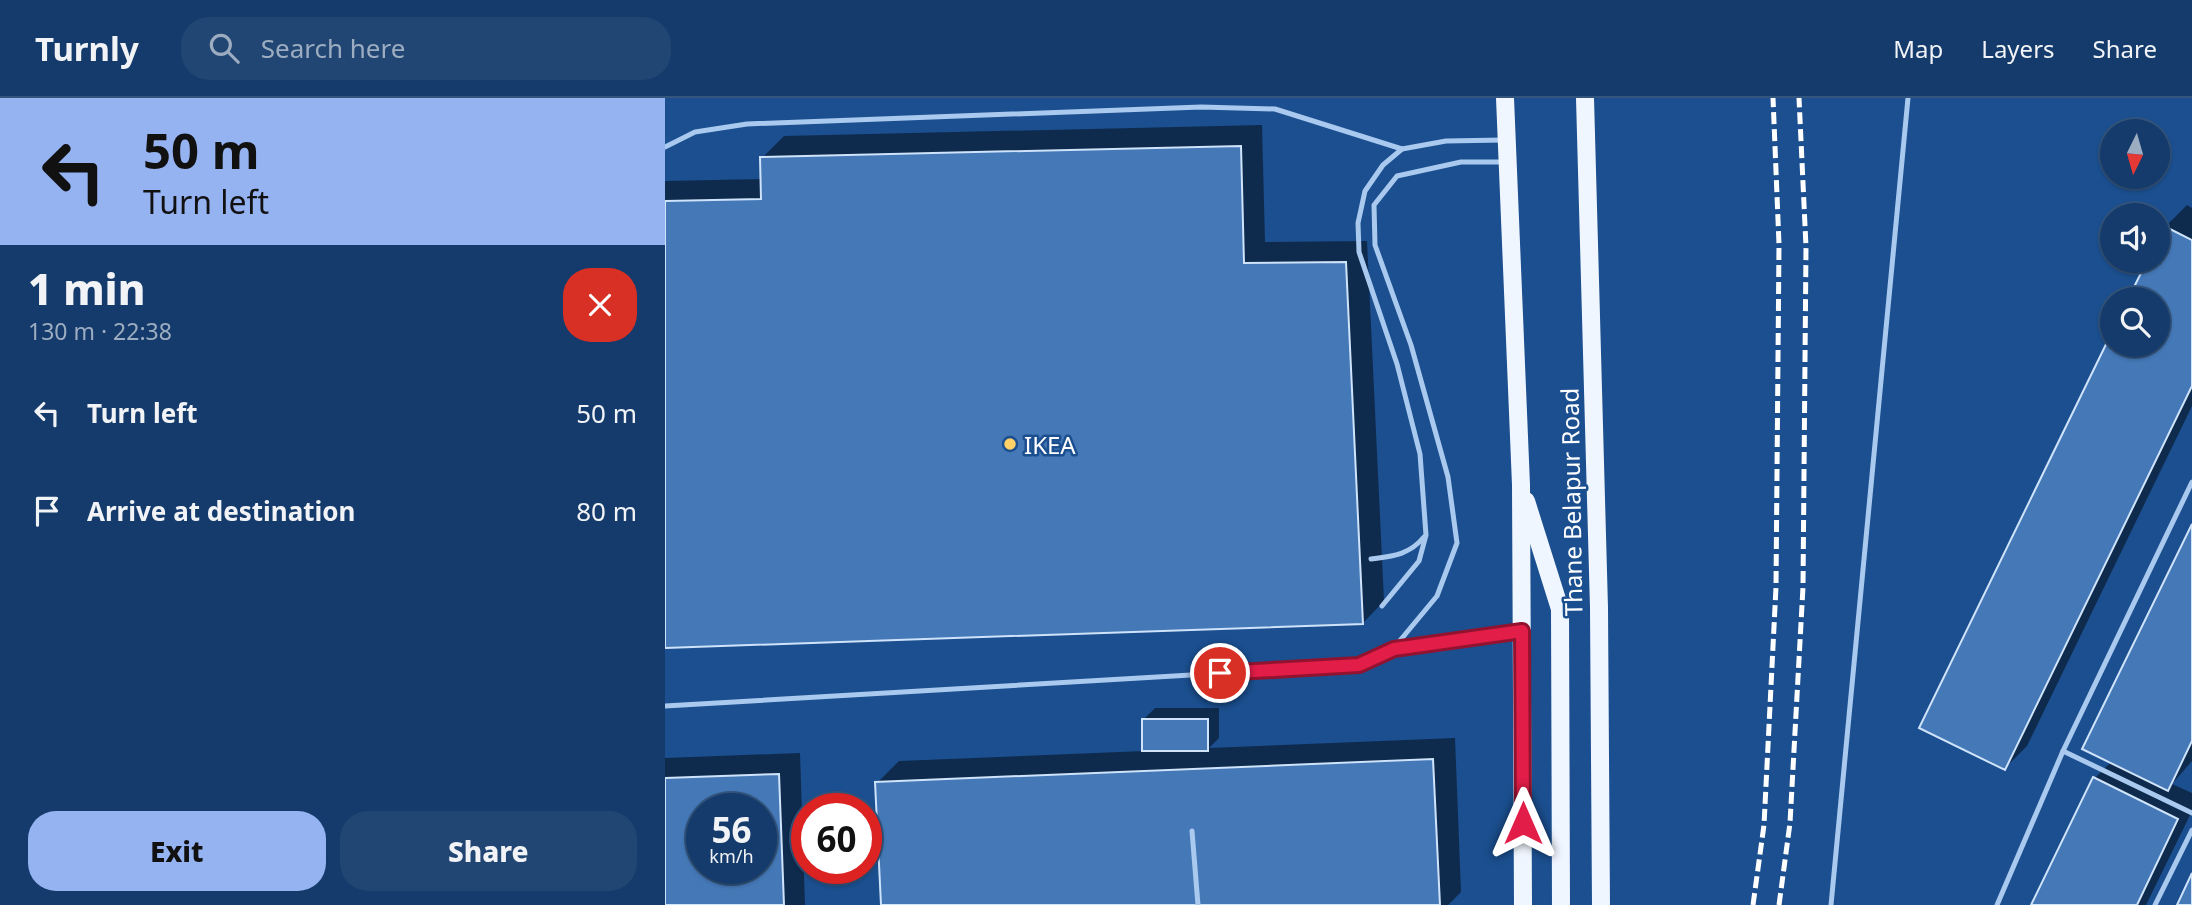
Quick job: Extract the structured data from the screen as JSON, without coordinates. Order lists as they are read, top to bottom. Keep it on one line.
{"streets":{"main road":["Thane Belapur Road"]},"places":["IKEA"],"north":"bottom","page":{"header":"Turnly","search":"Search here","nav":["Map","Layers","Share"],"turn":["50 m","Turn left"],"heading":["1 min","130 m · 22:38"],"list":[{"name":"Turn left","value":"50 m"},{"name":"Arrive at destination","value":"80 m"}],"speed":"56 km/h","limit":"60","buttons":["Exit","Share"]}}
